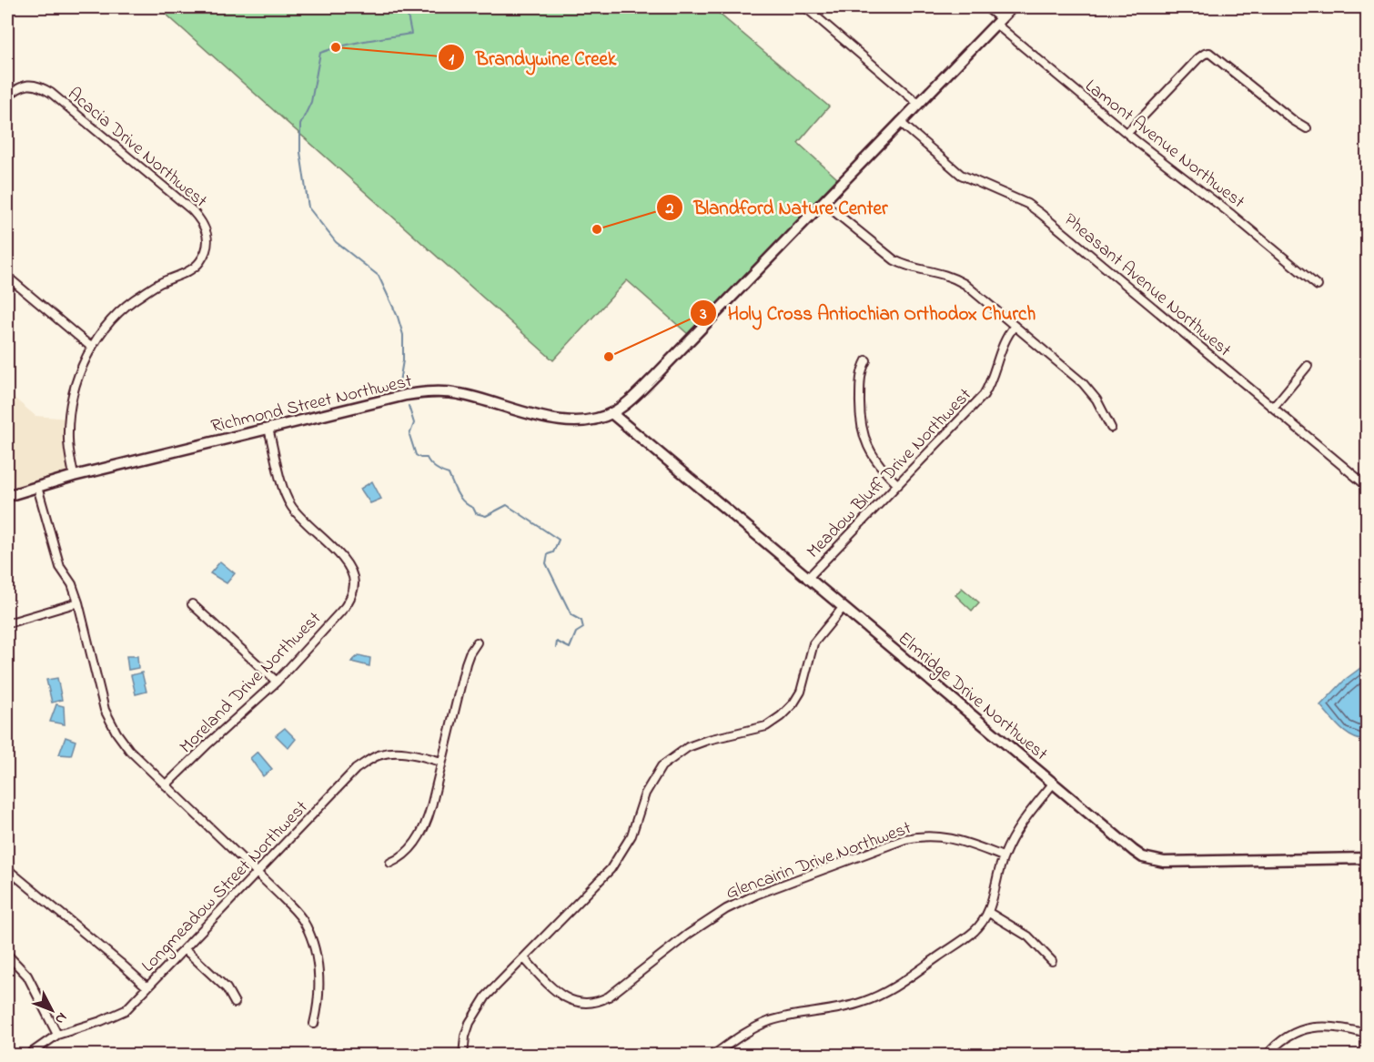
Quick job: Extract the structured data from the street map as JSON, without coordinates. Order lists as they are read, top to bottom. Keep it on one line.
{"streets":{"street":["Lamont Avenue Northwest","Acacia Drive Northwest","Pheasant Avenue Northwest","Richmond Street Northwest","Meadow Bluff Drive Northwest","Moreland Drive Northwest","Elmridge Drive Northwest","Glencairin Drive Northwest","Longmeadow Street Northwest"]},"crossings":[["Lamont Avenue Northwest","Richmond Street Northwest"],["Acacia Drive Northwest","Richmond Street Northwest"],["Pheasant Avenue Northwest","Richmond Street Northwest"],["Richmond Street Northwest","Moreland Drive Northwest"],["Richmond Street Northwest","Elmridge Drive Northwest"],["Meadow Bluff Drive Northwest","Elmridge Drive Northwest"]],"places":["Brandywine Creek","Blandford Nature Center","Holy Cross Antiochian Orthodox Church"],"north":"bottom right"}
